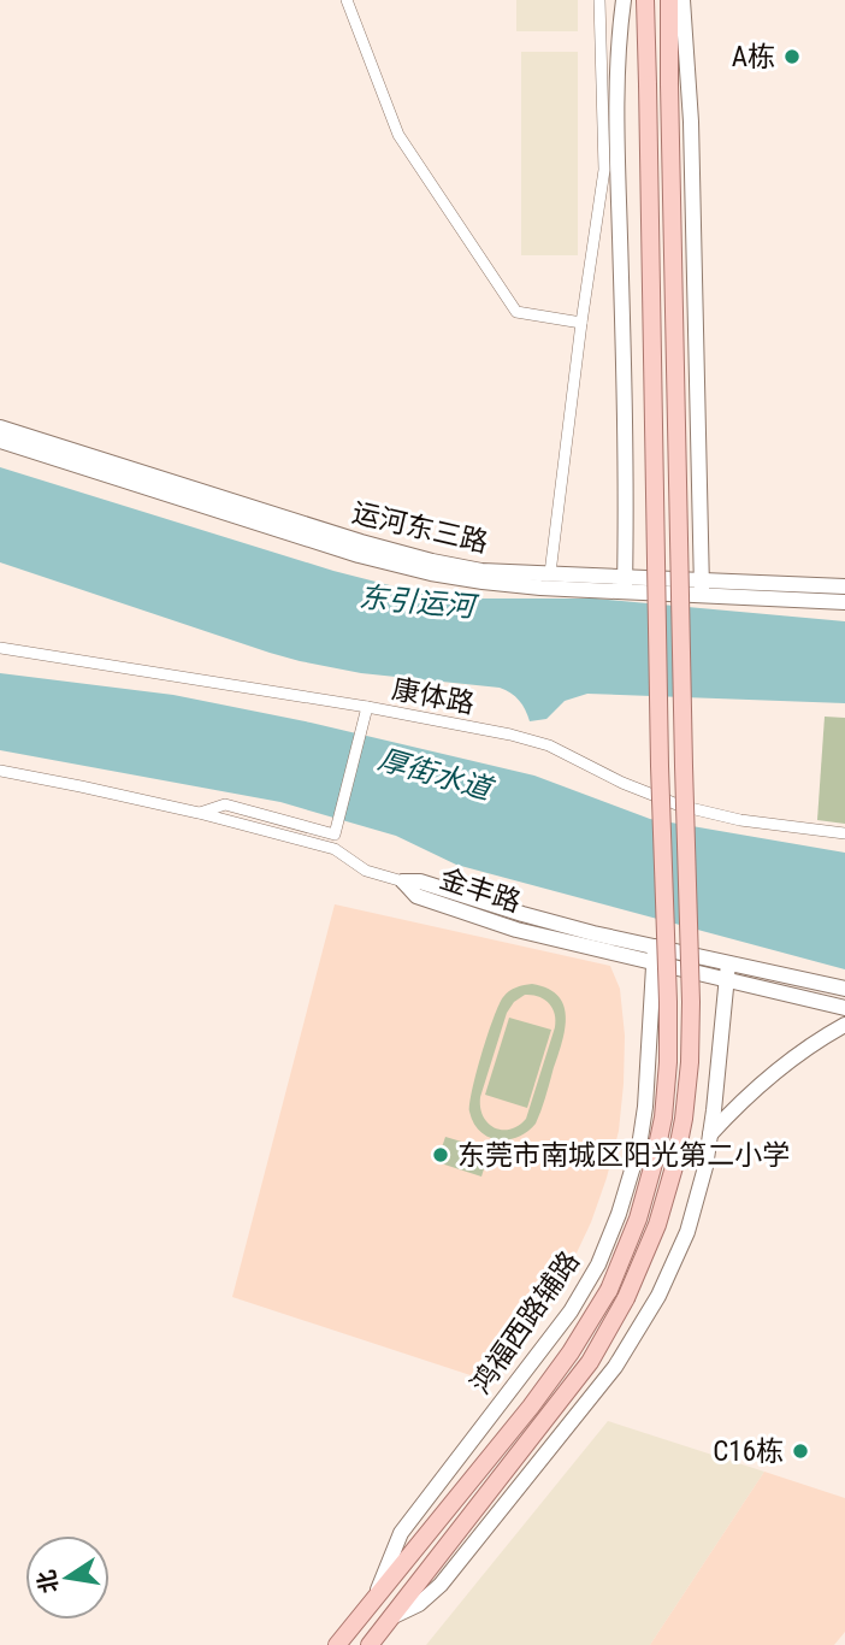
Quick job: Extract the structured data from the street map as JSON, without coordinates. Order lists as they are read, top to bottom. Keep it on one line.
{"streets":{"main road":["运河东三路","金丰路","鸿福西路辅路"],"street":["康体路"]},"crossings":[["金丰路","鸿福西路辅路"]],"water":["东引运河","厚街水道"],"places":["A栋","东莞市南城区阳光第二小学","C16栋"],"north":"left"}
